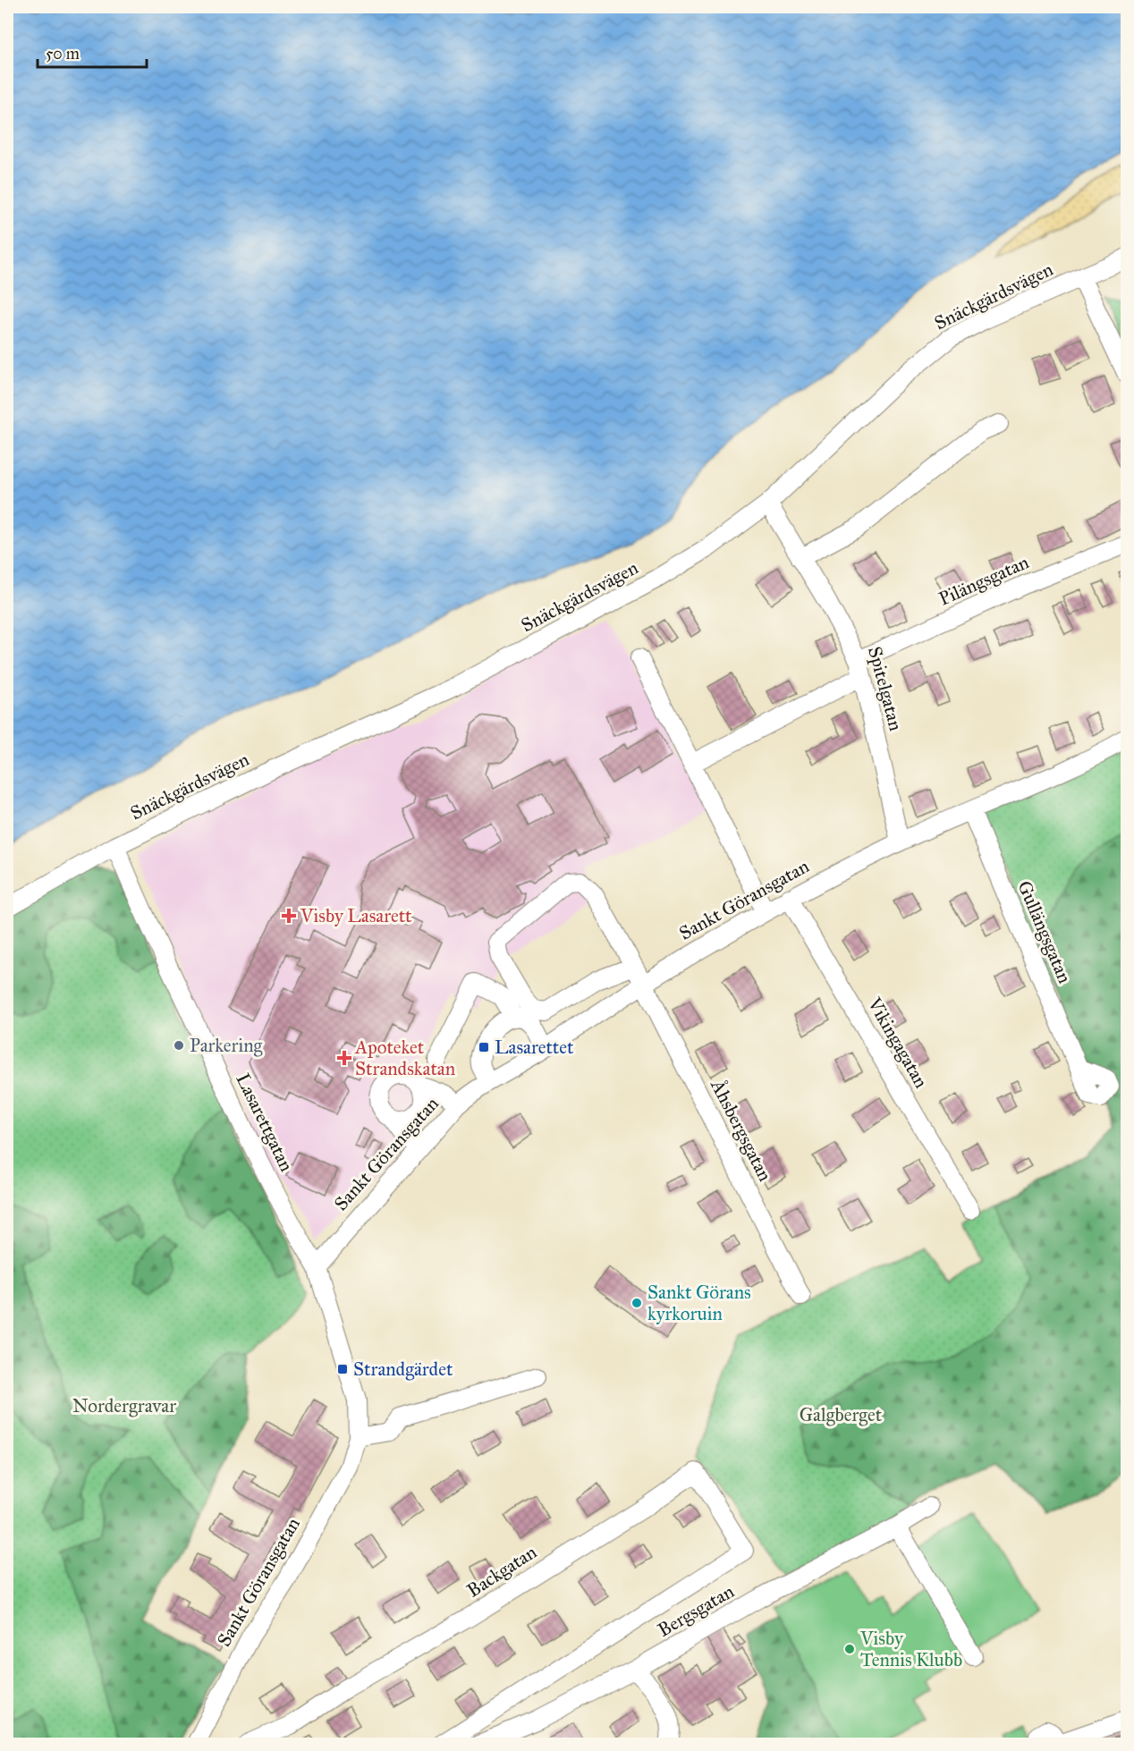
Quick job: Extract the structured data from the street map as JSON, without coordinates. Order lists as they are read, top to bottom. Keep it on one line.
{"streets":{"street":["Snäckgärdsvägen","Pilängsgatan","Spitelgatan","Sankt Göransgatan","Gullängsgatan","Vikingagatan","Lasarettgatan","Åhsbergsgatan","Backgatan","Bergsgatan"]},"crossings":[["Snäckgärdsvägen","Spitelgatan"],["Snäckgärdsvägen","Lasarettgatan"],["Pilängsgatan","Spitelgatan"],["Spitelgatan","Sankt Göransgatan"],["Sankt Göransgatan","Gullängsgatan"],["Sankt Göransgatan","Vikingagatan"],["Sankt Göransgatan","Lasarettgatan"],["Sankt Göransgatan","Åhsbergsgatan"],["Backgatan","Bergsgatan"]],"parks":["Nordergravar","Galgberget"],"places":{"health":["Visby Lasarett","Apoteket Strandskatan"],"other":["Parkering","Sankt Görans kyrkoruin","Visby Tennis Klubb"],"transit":["Lasarettet","Strandgärdet"]},"scale_bar":"50 m"}
